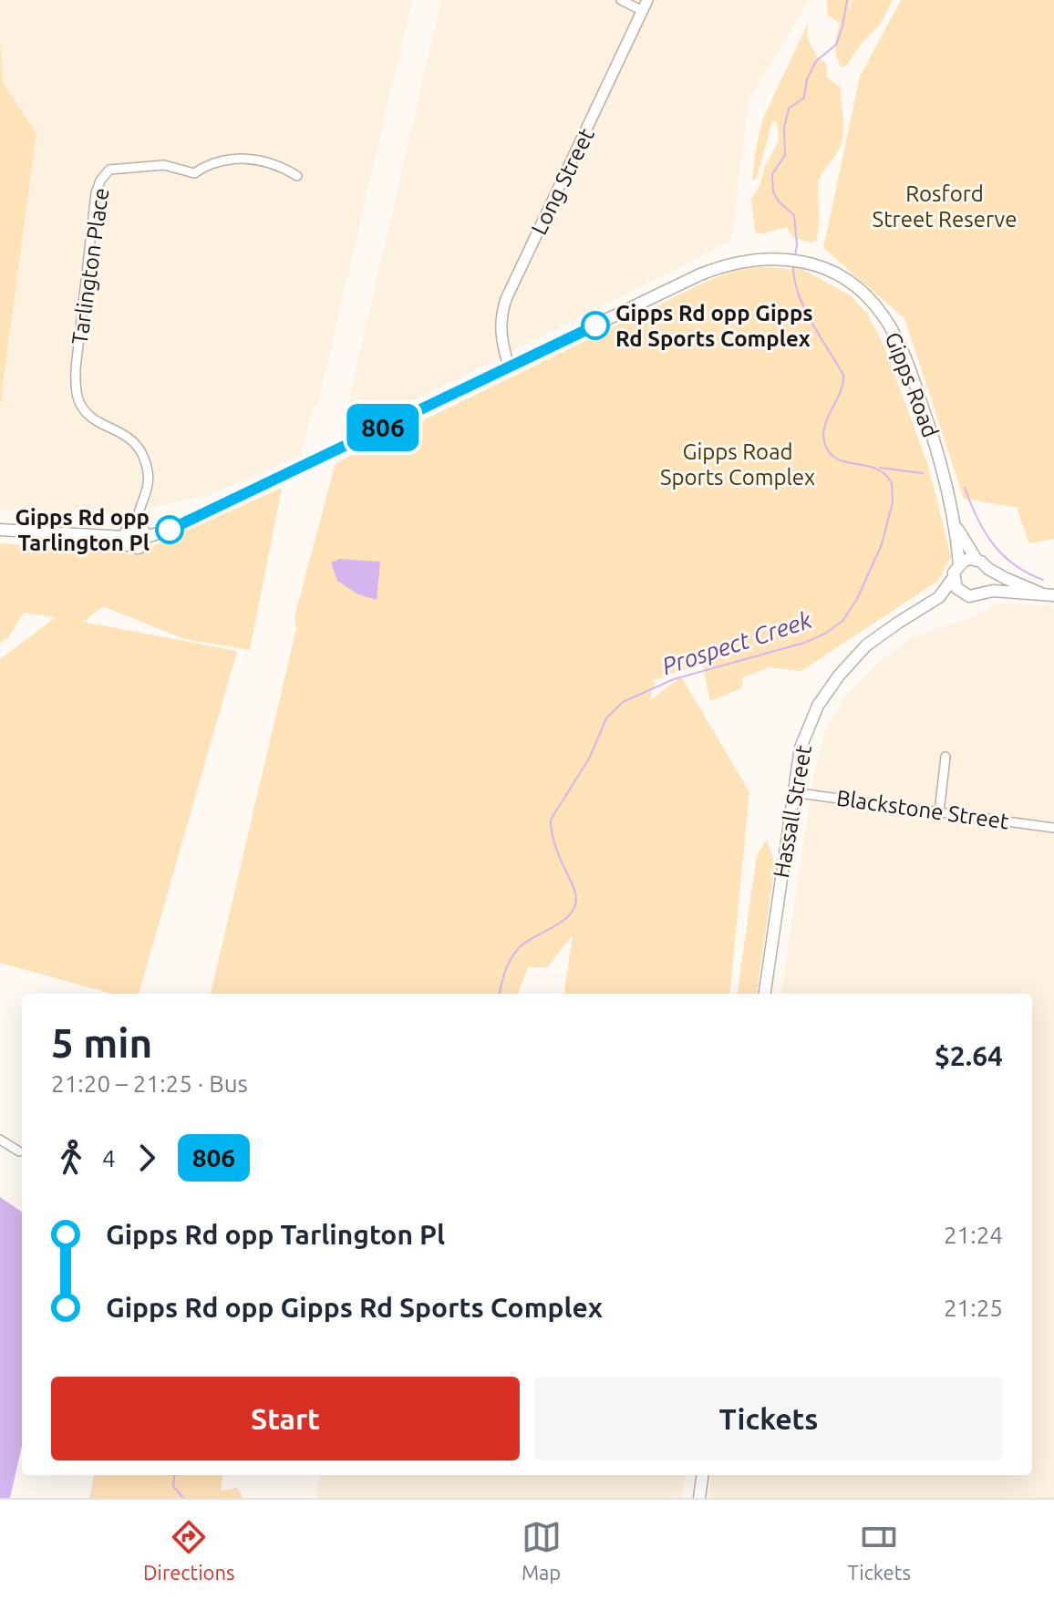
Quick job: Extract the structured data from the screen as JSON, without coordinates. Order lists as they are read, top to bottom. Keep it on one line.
{"streets":{"main road":["Gipps Road","Hassall Street"],"street":["Long Street","Tarlington Place","Blackstone Street"]},"crossings":[["Long Street","Gipps Road"],["Tarlington Place","Gipps Road"],["Gipps Road","Hassall Street"],["Blackstone Street","Hassall Street"]],"water":["Prospect Creek"],"parks":["Rosford Street Reserve","Gipps Road Sports Complex"],"places":["Gipps Rd opp Gipps Rd Sports Complex","Gipps Rd opp Tarlington Pl"],"lines":["bus line 806"],"page":{"on_map":"806","heading":["5 min","21:20 – 21:25 · Bus","$2.64"],"legs":["4","806"],"list":[{"name":"Gipps Rd opp Tarlington Pl","value":"21:24"},{"name":"Gipps Rd opp Gipps Rd Sports Complex","value":"21:25"}],"buttons":["Start","Tickets"],"tabs":["Directions","Map","Tickets"]}}
